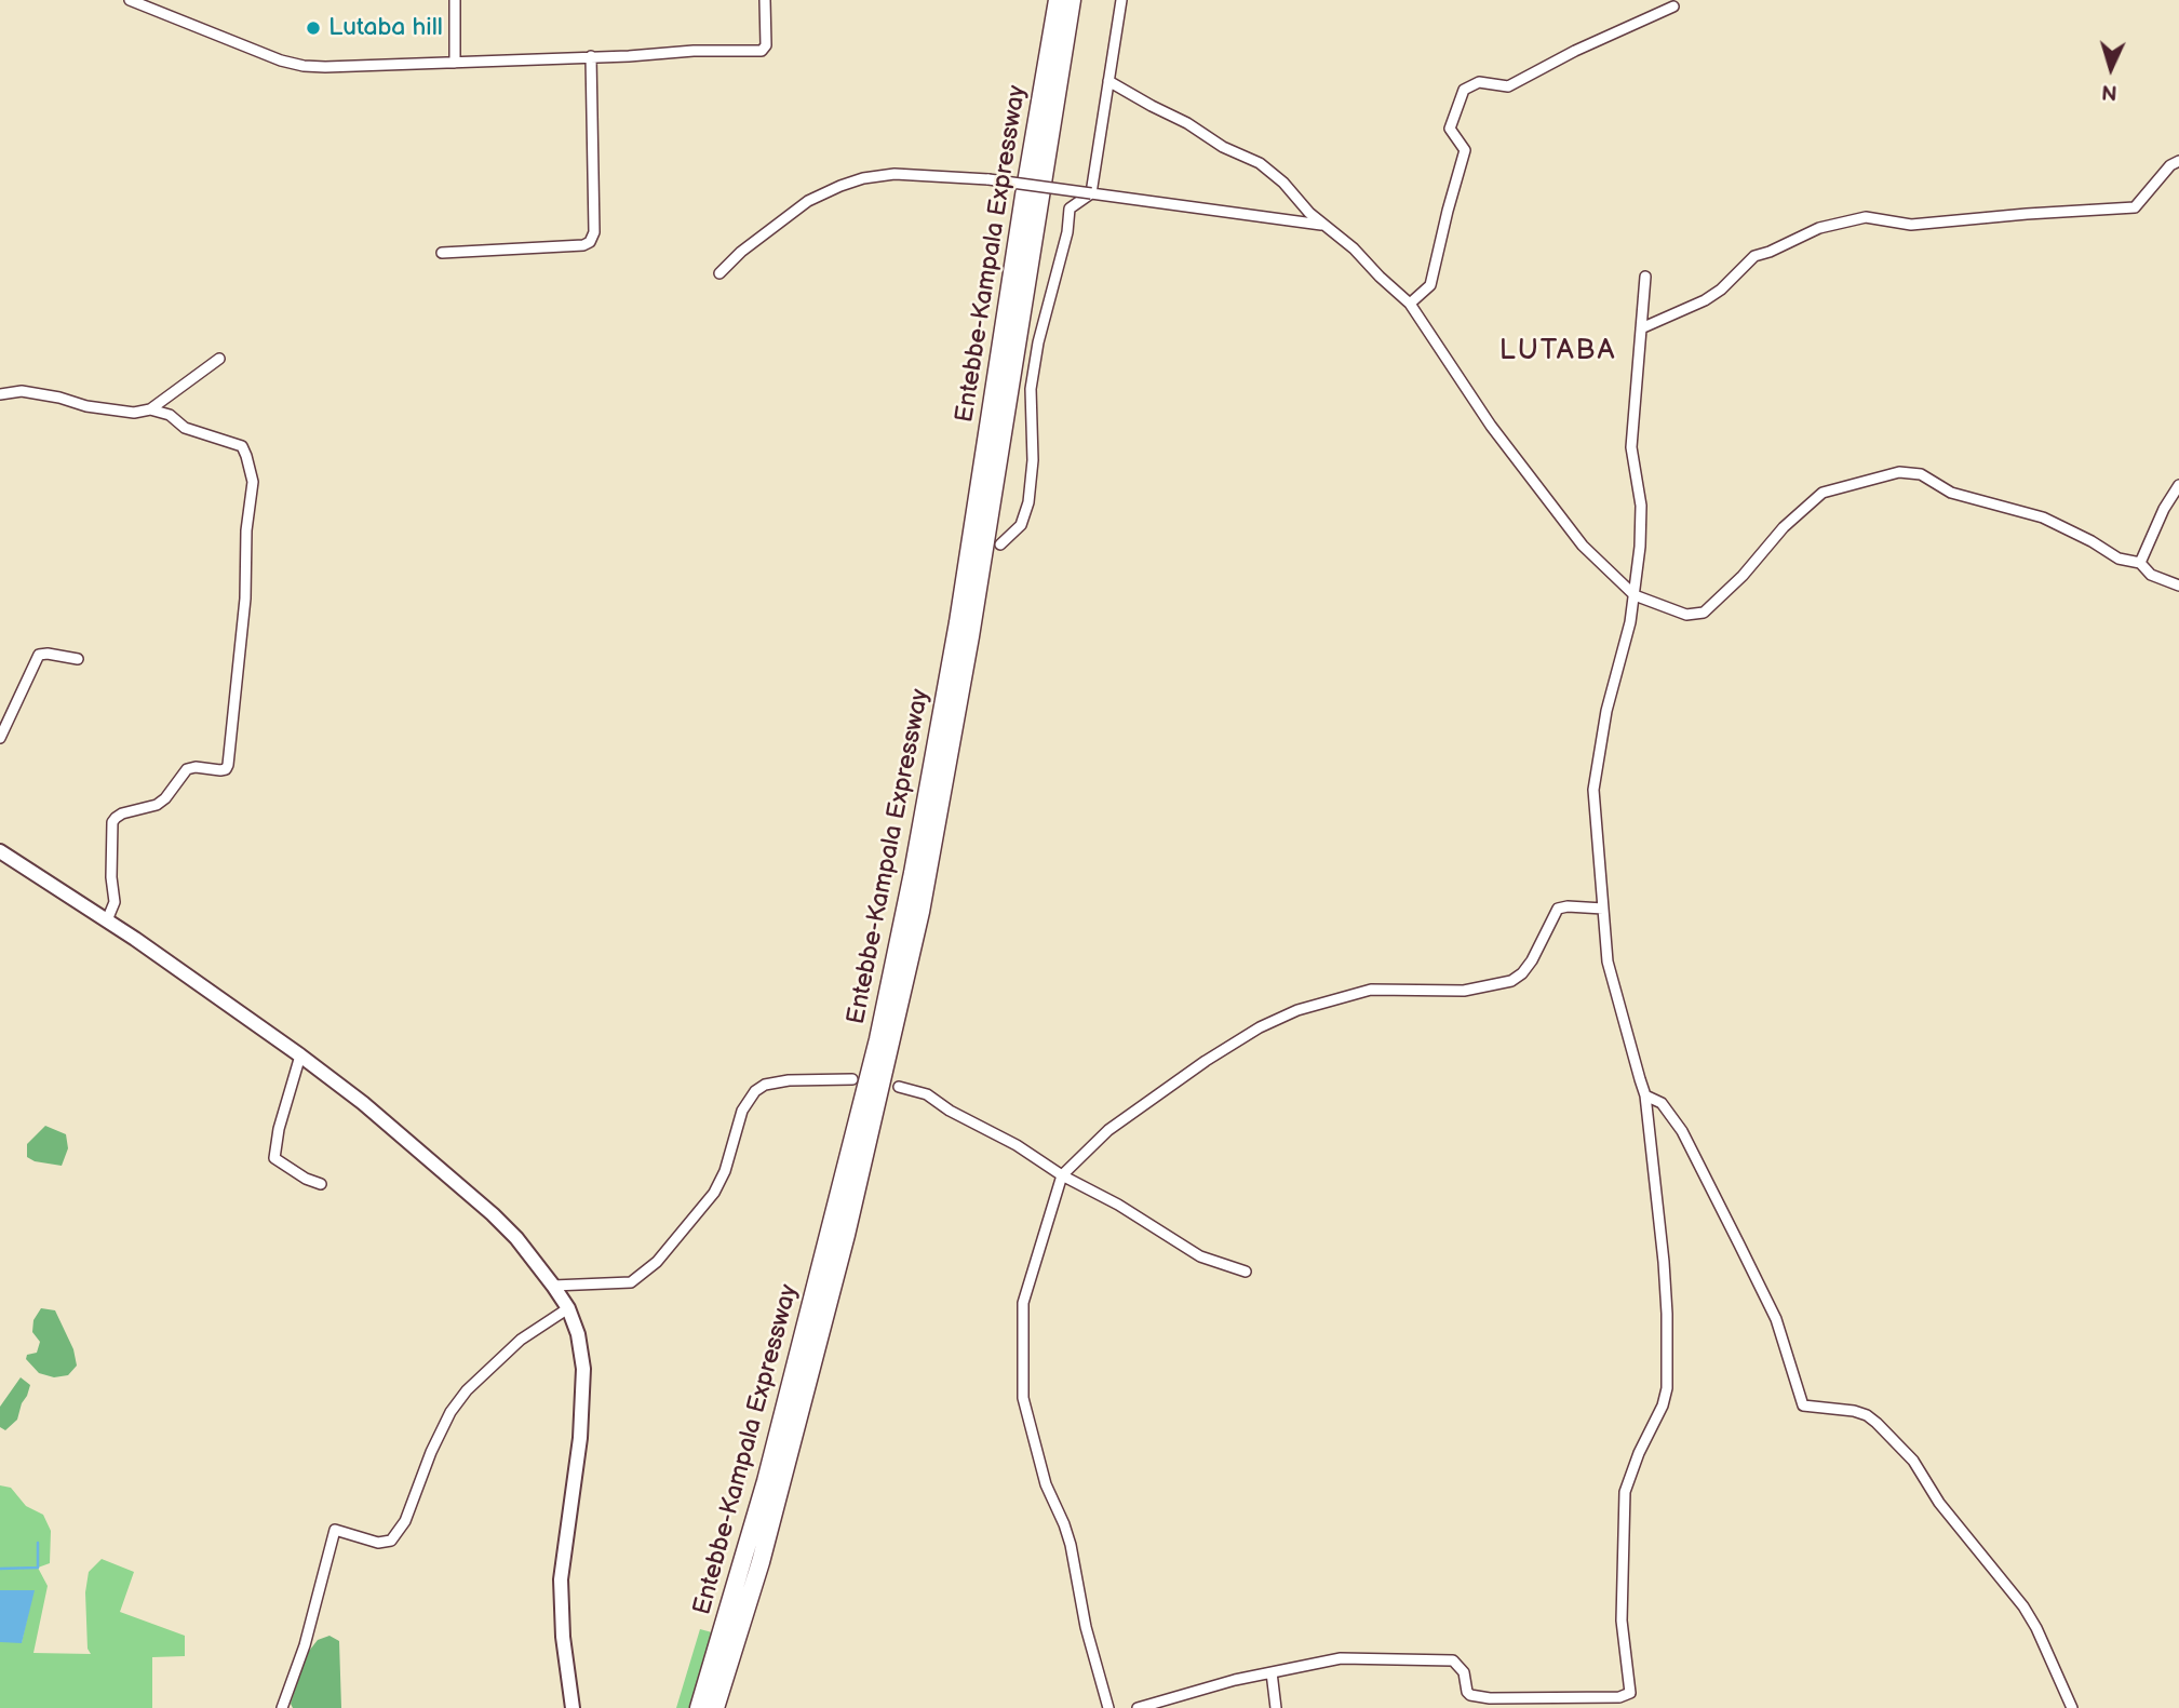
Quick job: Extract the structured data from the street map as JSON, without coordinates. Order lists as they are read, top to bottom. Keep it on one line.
{"streets":{"highway":["Entebbe-Kampala Expressway"]},"districts":["LUTABA"],"places":["Lutaba hill"],"north":"bottom"}
